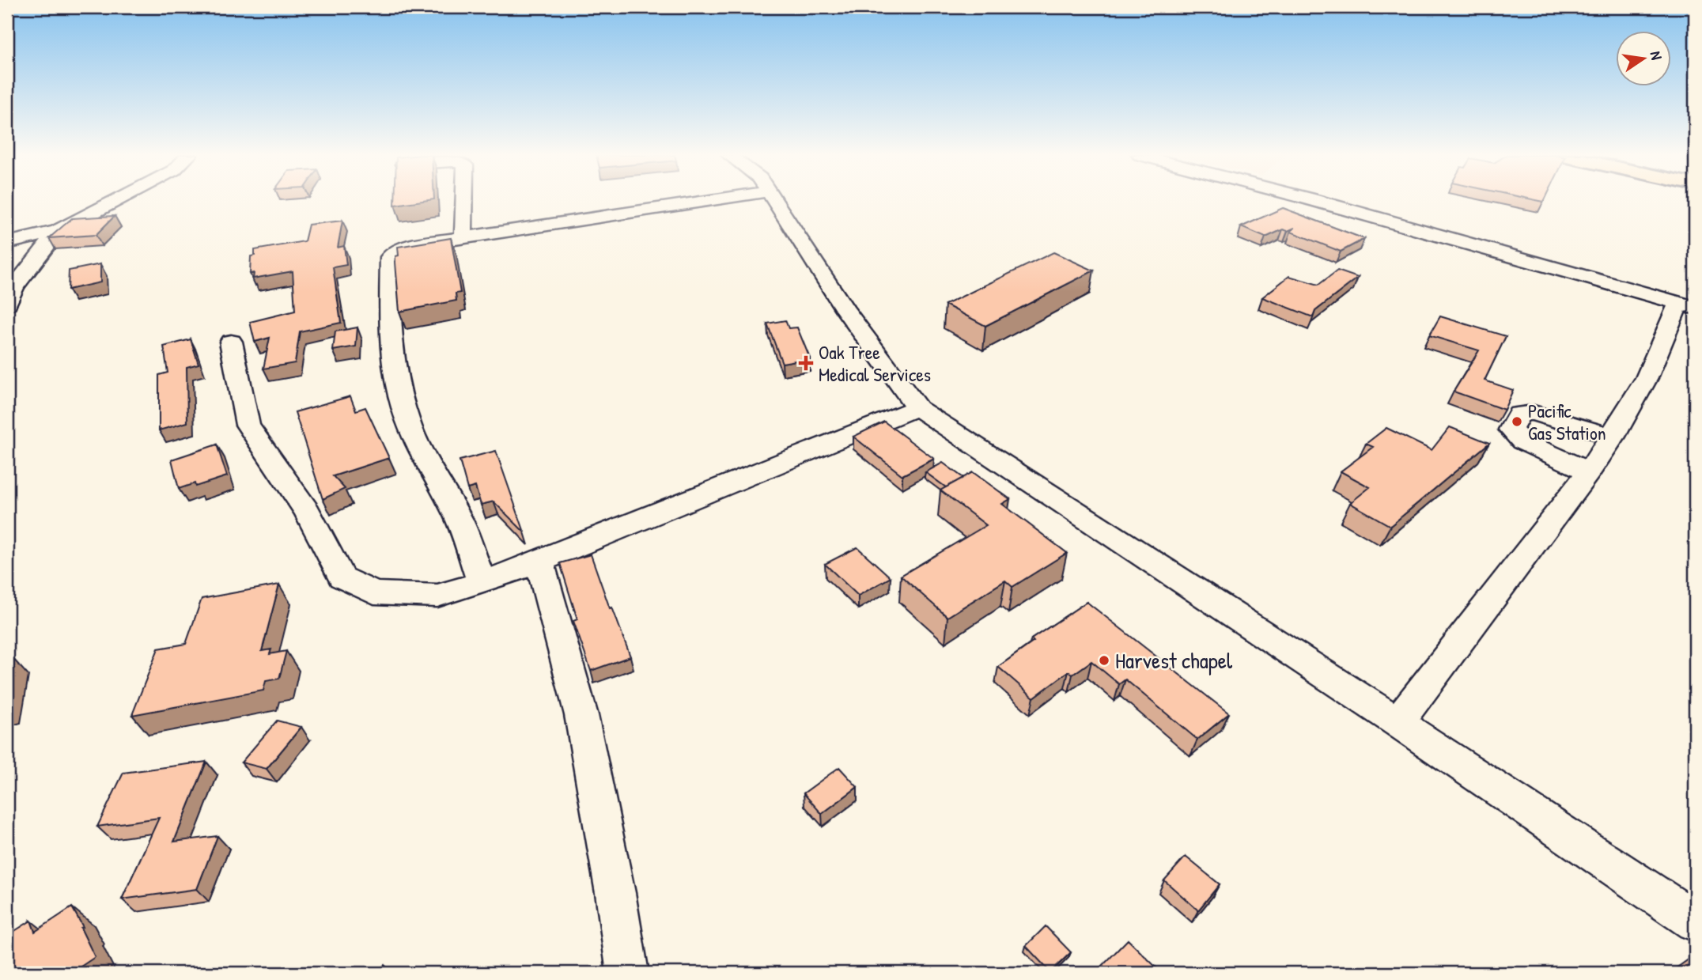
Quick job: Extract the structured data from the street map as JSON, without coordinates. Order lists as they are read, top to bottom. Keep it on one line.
{"places":{"health":["Oak Tree Medical Services"],"other":["Pacific Gas Station","Harvest chapel"]},"north":"right"}
